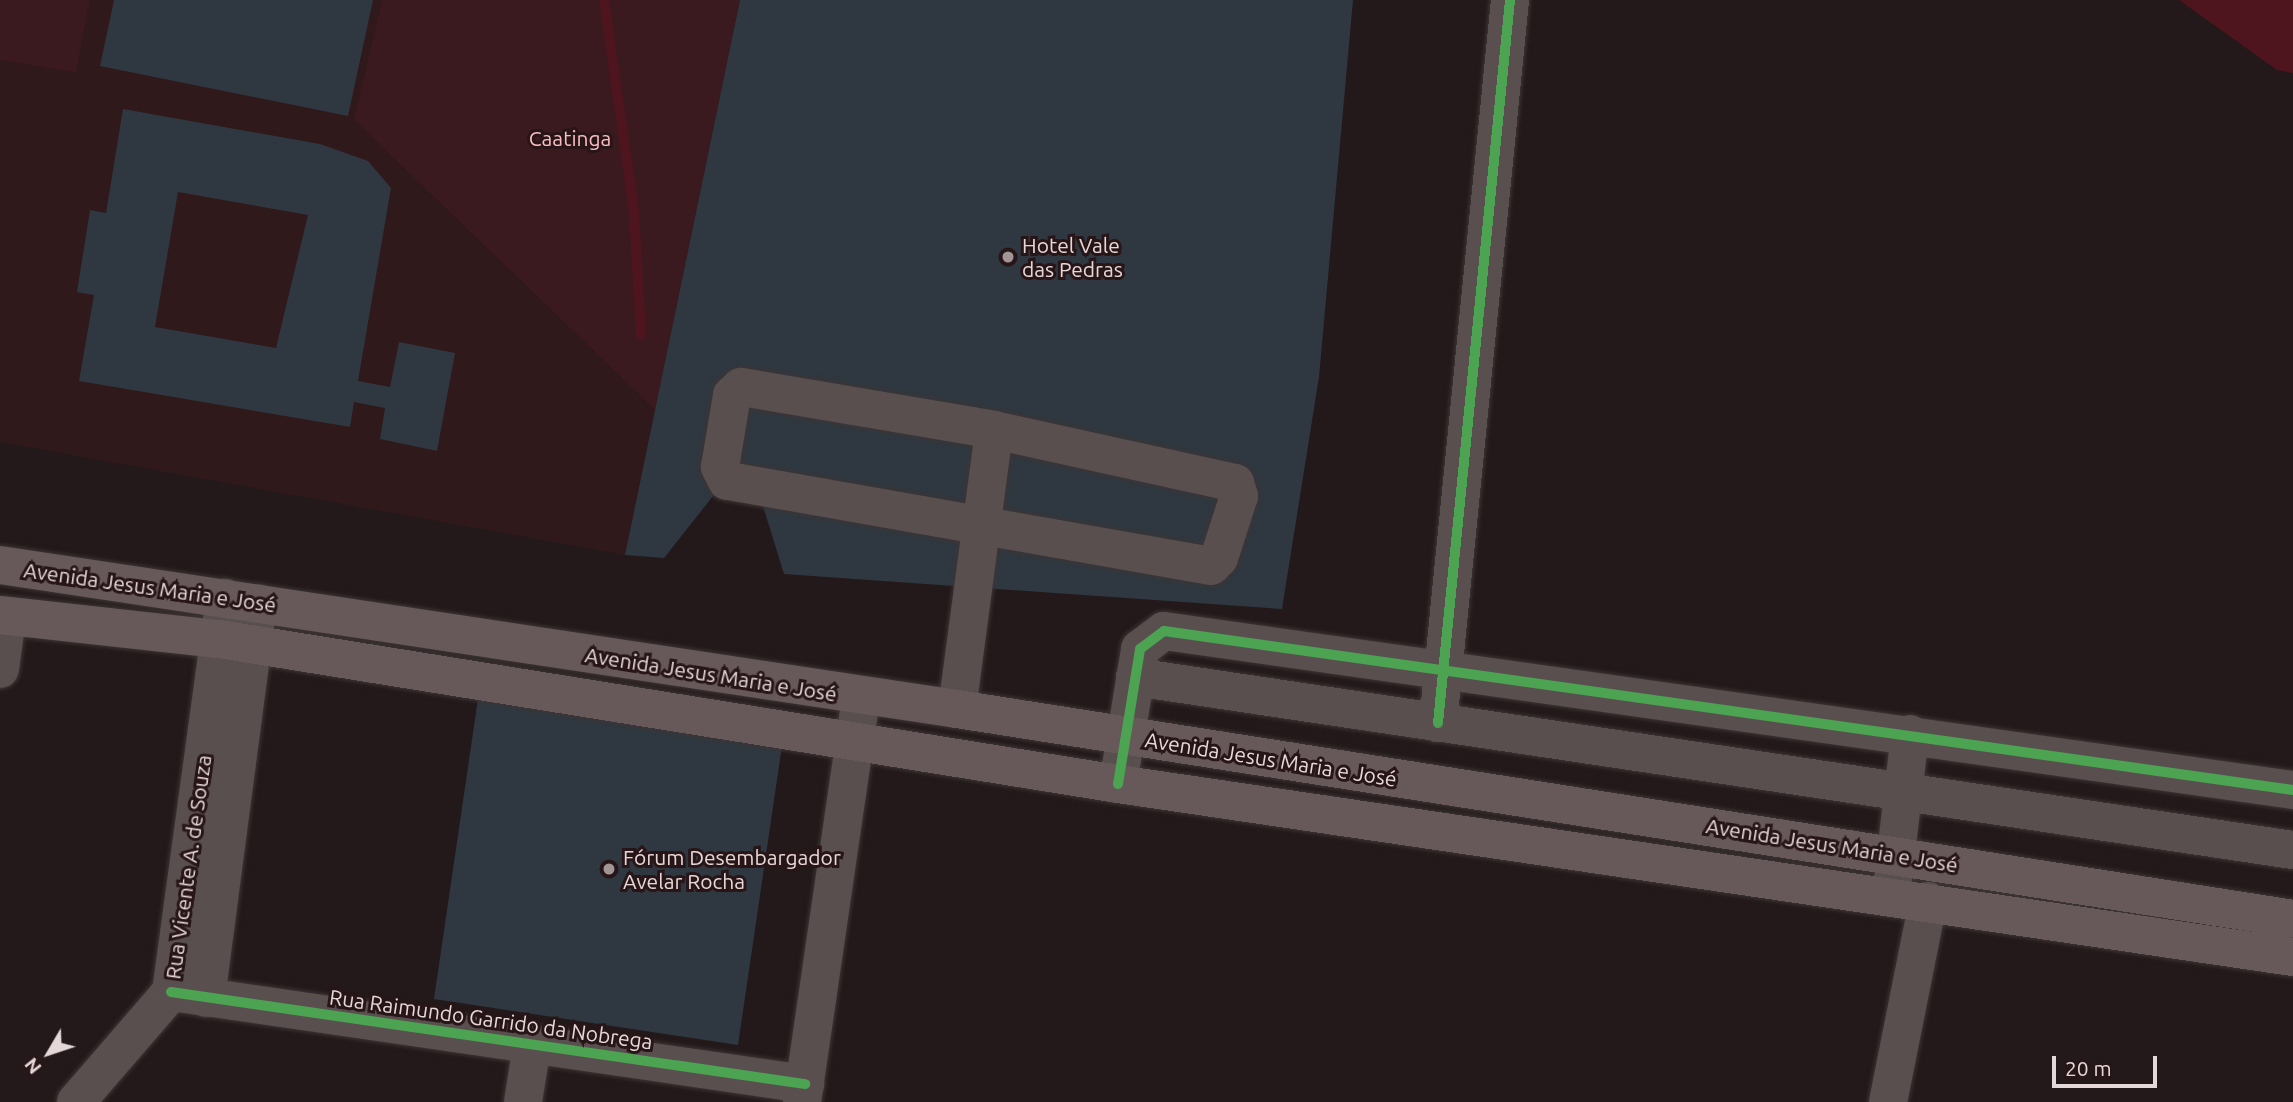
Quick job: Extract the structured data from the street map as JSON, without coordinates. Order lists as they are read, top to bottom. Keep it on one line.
{"streets":{"main road":["Avenida Jesus Maria e José"],"street":["Rua Vicente A. de Souza","Rua Raimundo Garrido da Nobrega"]},"crossings":[["Avenida Jesus Maria e José","Rua Vicente A. de Souza"],["Rua Vicente A. de Souza","Rua Raimundo Garrido da Nobrega"]],"parks":["Caatinga"],"places":["Hotel Vale das Pedras","Fórum Desembargador Avelar Rocha"],"scale_bar":"20 m","north":"bottom left"}
